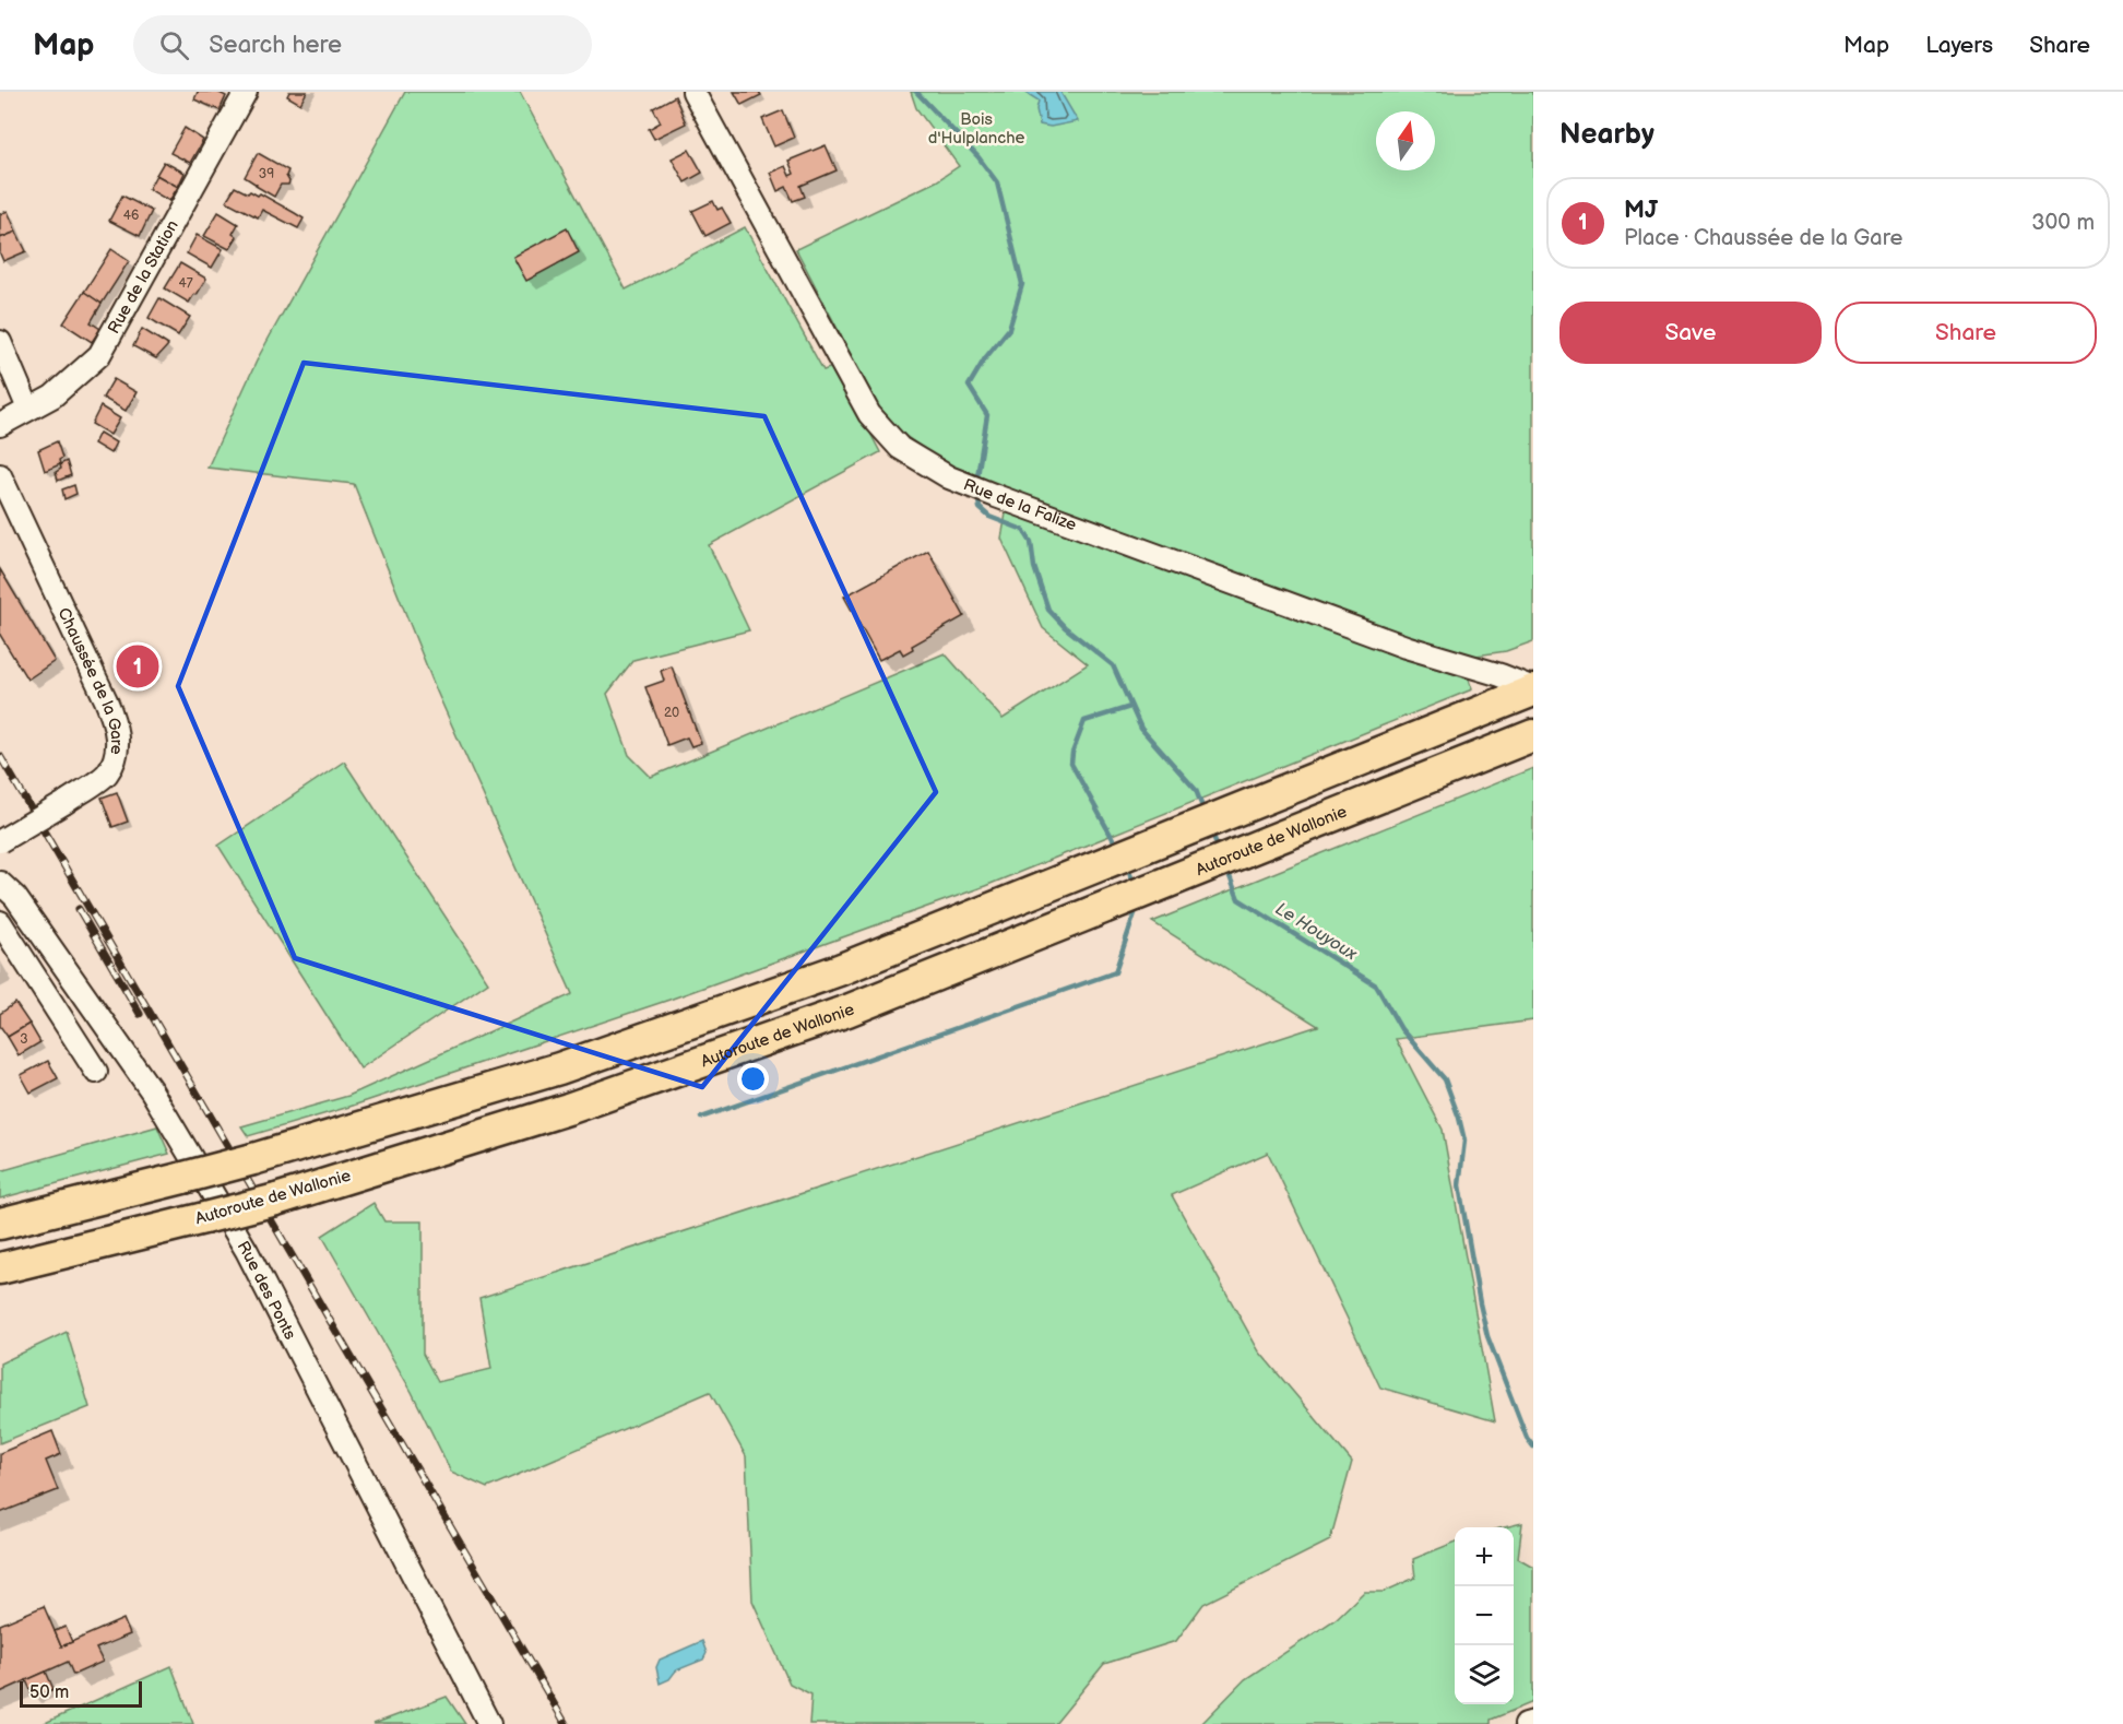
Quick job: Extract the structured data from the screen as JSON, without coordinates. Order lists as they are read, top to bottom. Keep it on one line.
{"streets":{"highway":["Autoroute de Wallonie"],"street":["Rue de la Station","Rue de la Falize","Chaussée de la Gare","Rue des Ponts"]},"water":["Le Houyoux"],"parks":["Bois d'Hulplanche"],"house_numbers":["39","46","47","20","3"],"scale_bar":"50 m","north":"top","page":{"header":"Map","search":"Search here","nav":["Map","Layers","Share"],"heading":"Nearby","list":[{"mark":"1","name":"MJ","note":"Place · Chaussée de la Gare","value":"300 m"}],"buttons":["Save","Share"],"pins":"1","map_buttons":["+","−"],"scale":"50 m"}}
